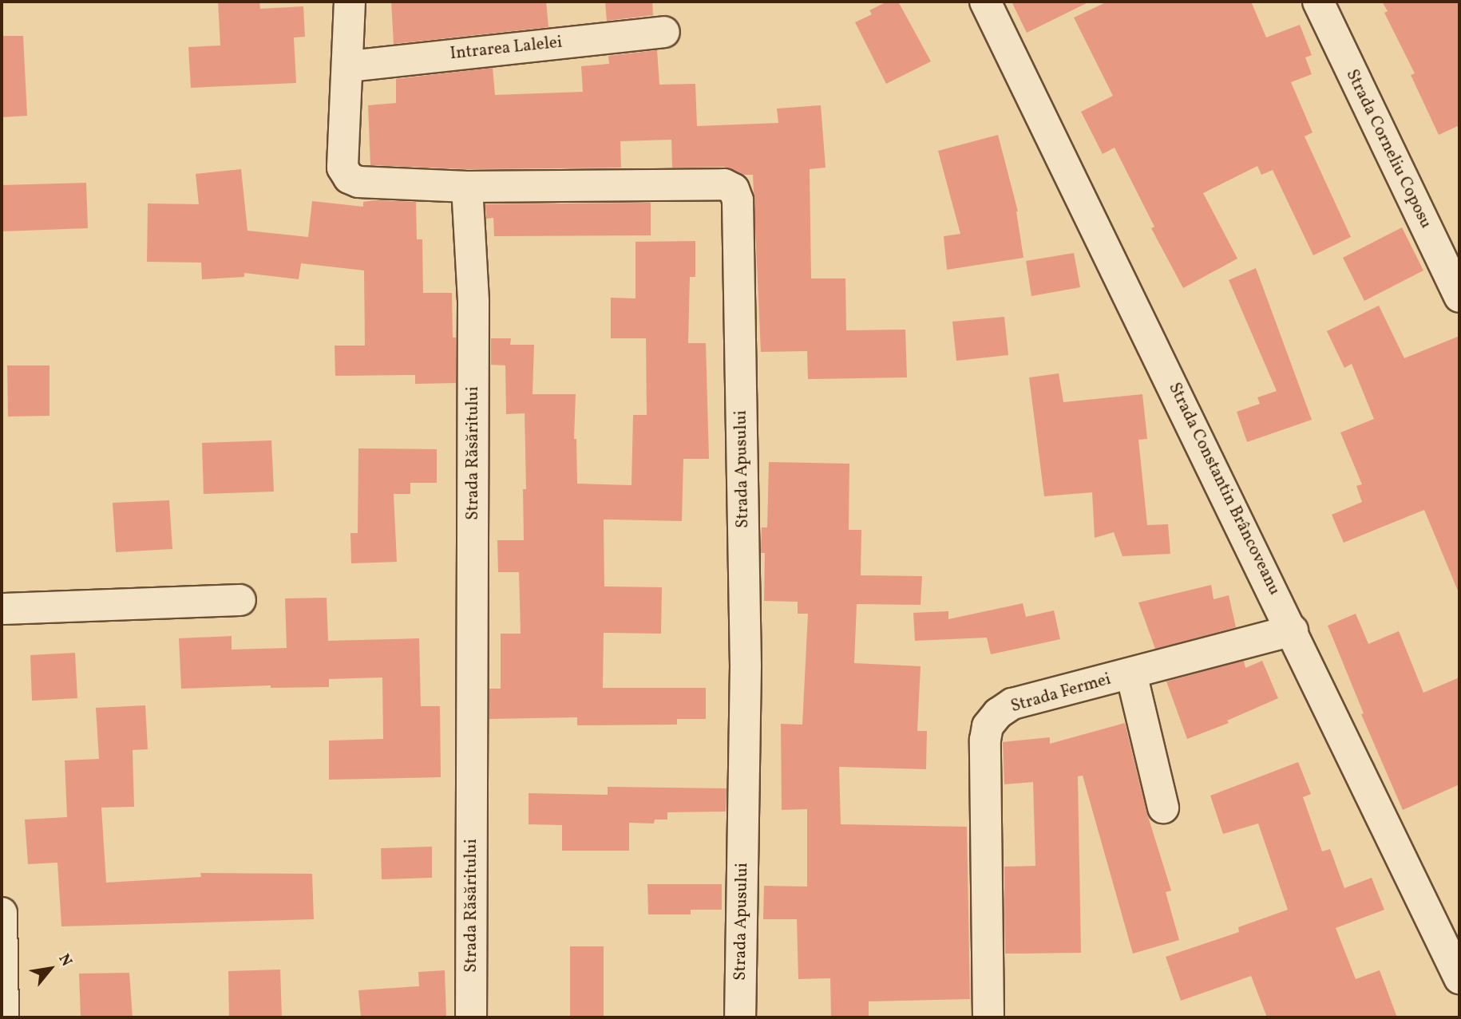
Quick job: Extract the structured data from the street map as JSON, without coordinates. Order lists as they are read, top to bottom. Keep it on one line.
{"streets":{"street":["Intrarea Lalelei","Strada Corneliu Coposu","Strada Răsăritului","Strada Apusului","Strada Constantin Brâncoveanu","Strada Fermei"]},"crossings":[["Strada Răsăritului","Strada Apusului"],["Strada Constantin Brâncoveanu","Strada Fermei"]],"north":"top right"}
